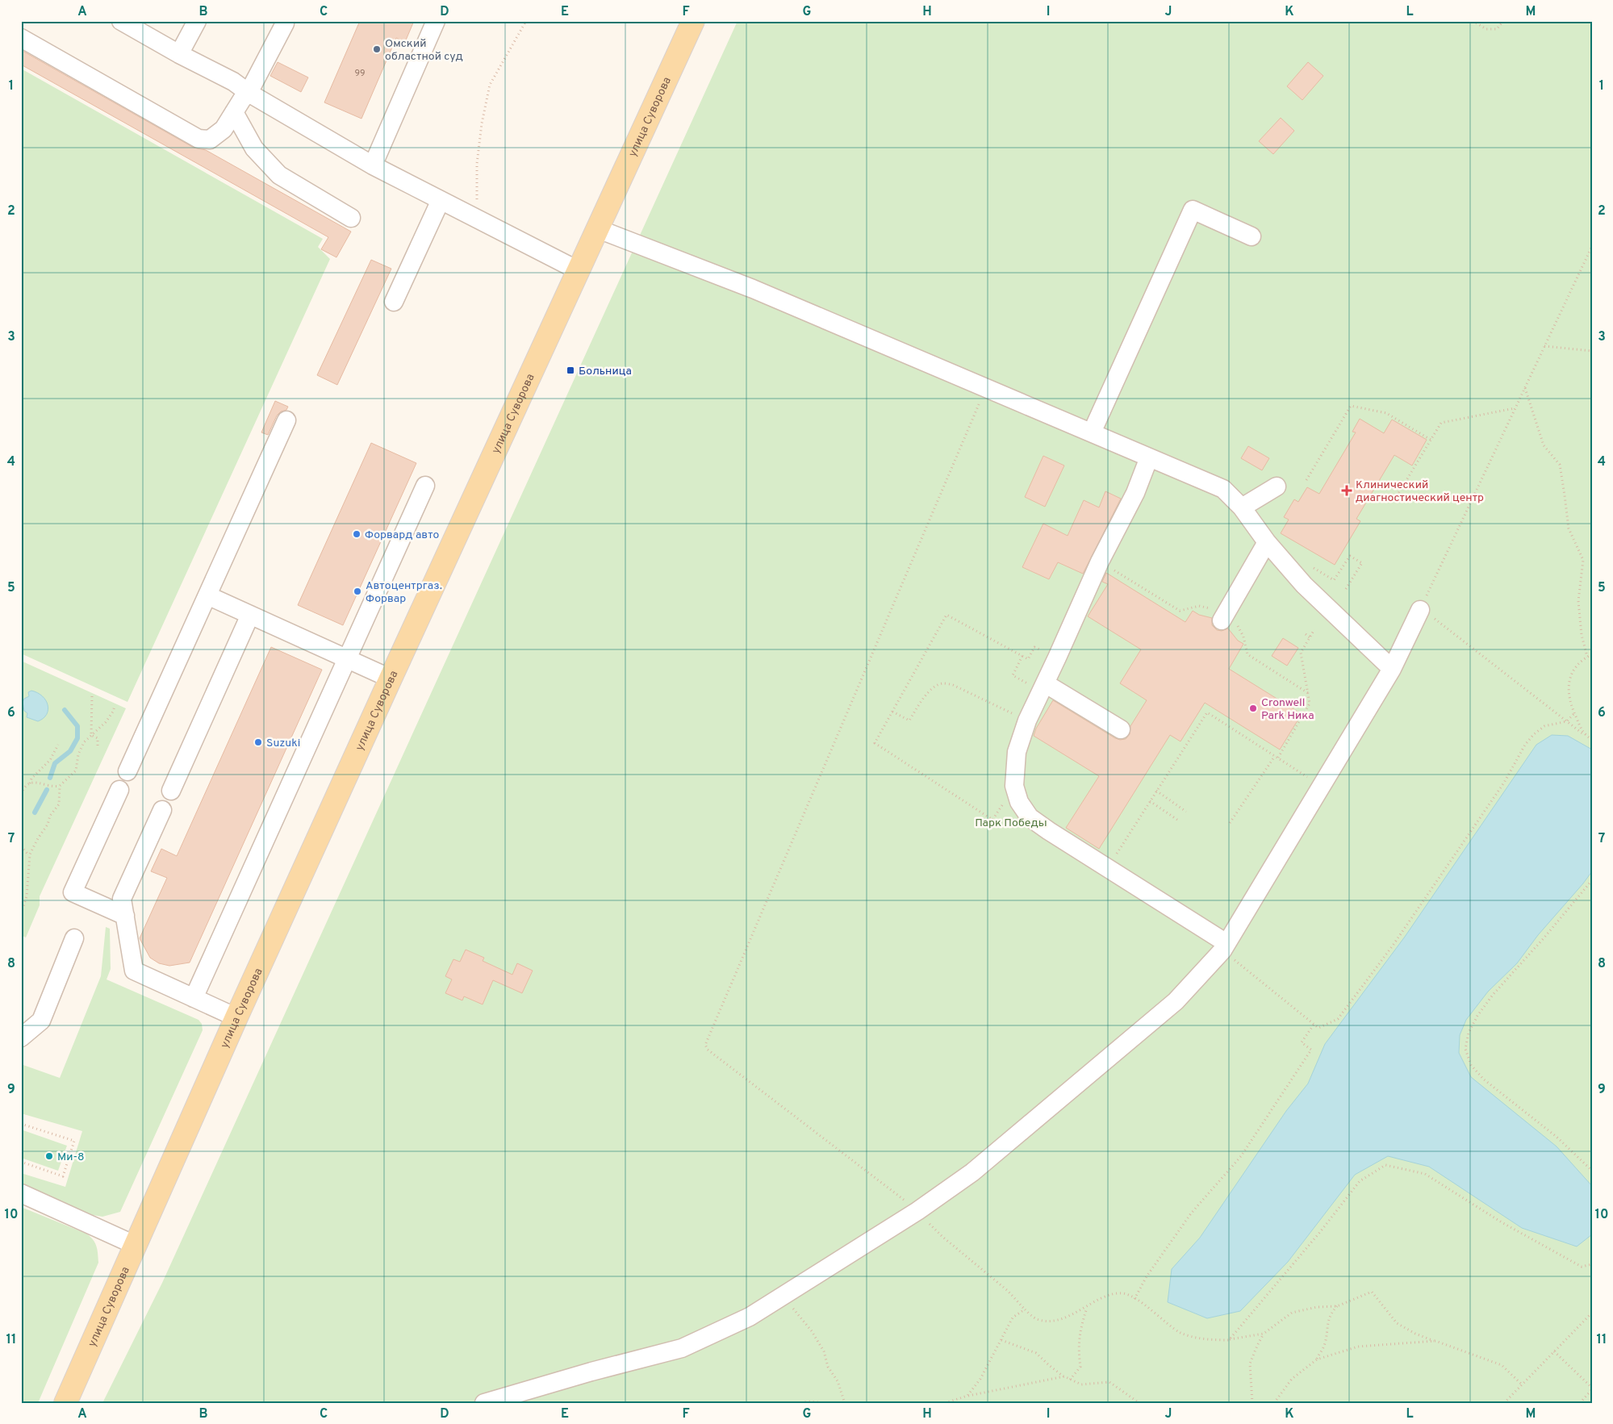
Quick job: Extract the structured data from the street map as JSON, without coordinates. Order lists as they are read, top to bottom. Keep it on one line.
{"streets":{"main road":["улица Суворова"]},"parks":["Парк Победы"],"places":{"other":["Омский областной суд","Форвард авто","Автоцентргаз. Форвар","Cronwell Park Ника","Suzuki","Ми-8"],"transit":["Больница"],"health":["Клинический диагностический центр"]},"house_numbers":["99"],"grid":{"columns":["A","B","C","D","E","F","G","H","I","J","K","L","M"],"rows":["1","2","3","4","5","6","7","8","9","10","11"]}}
